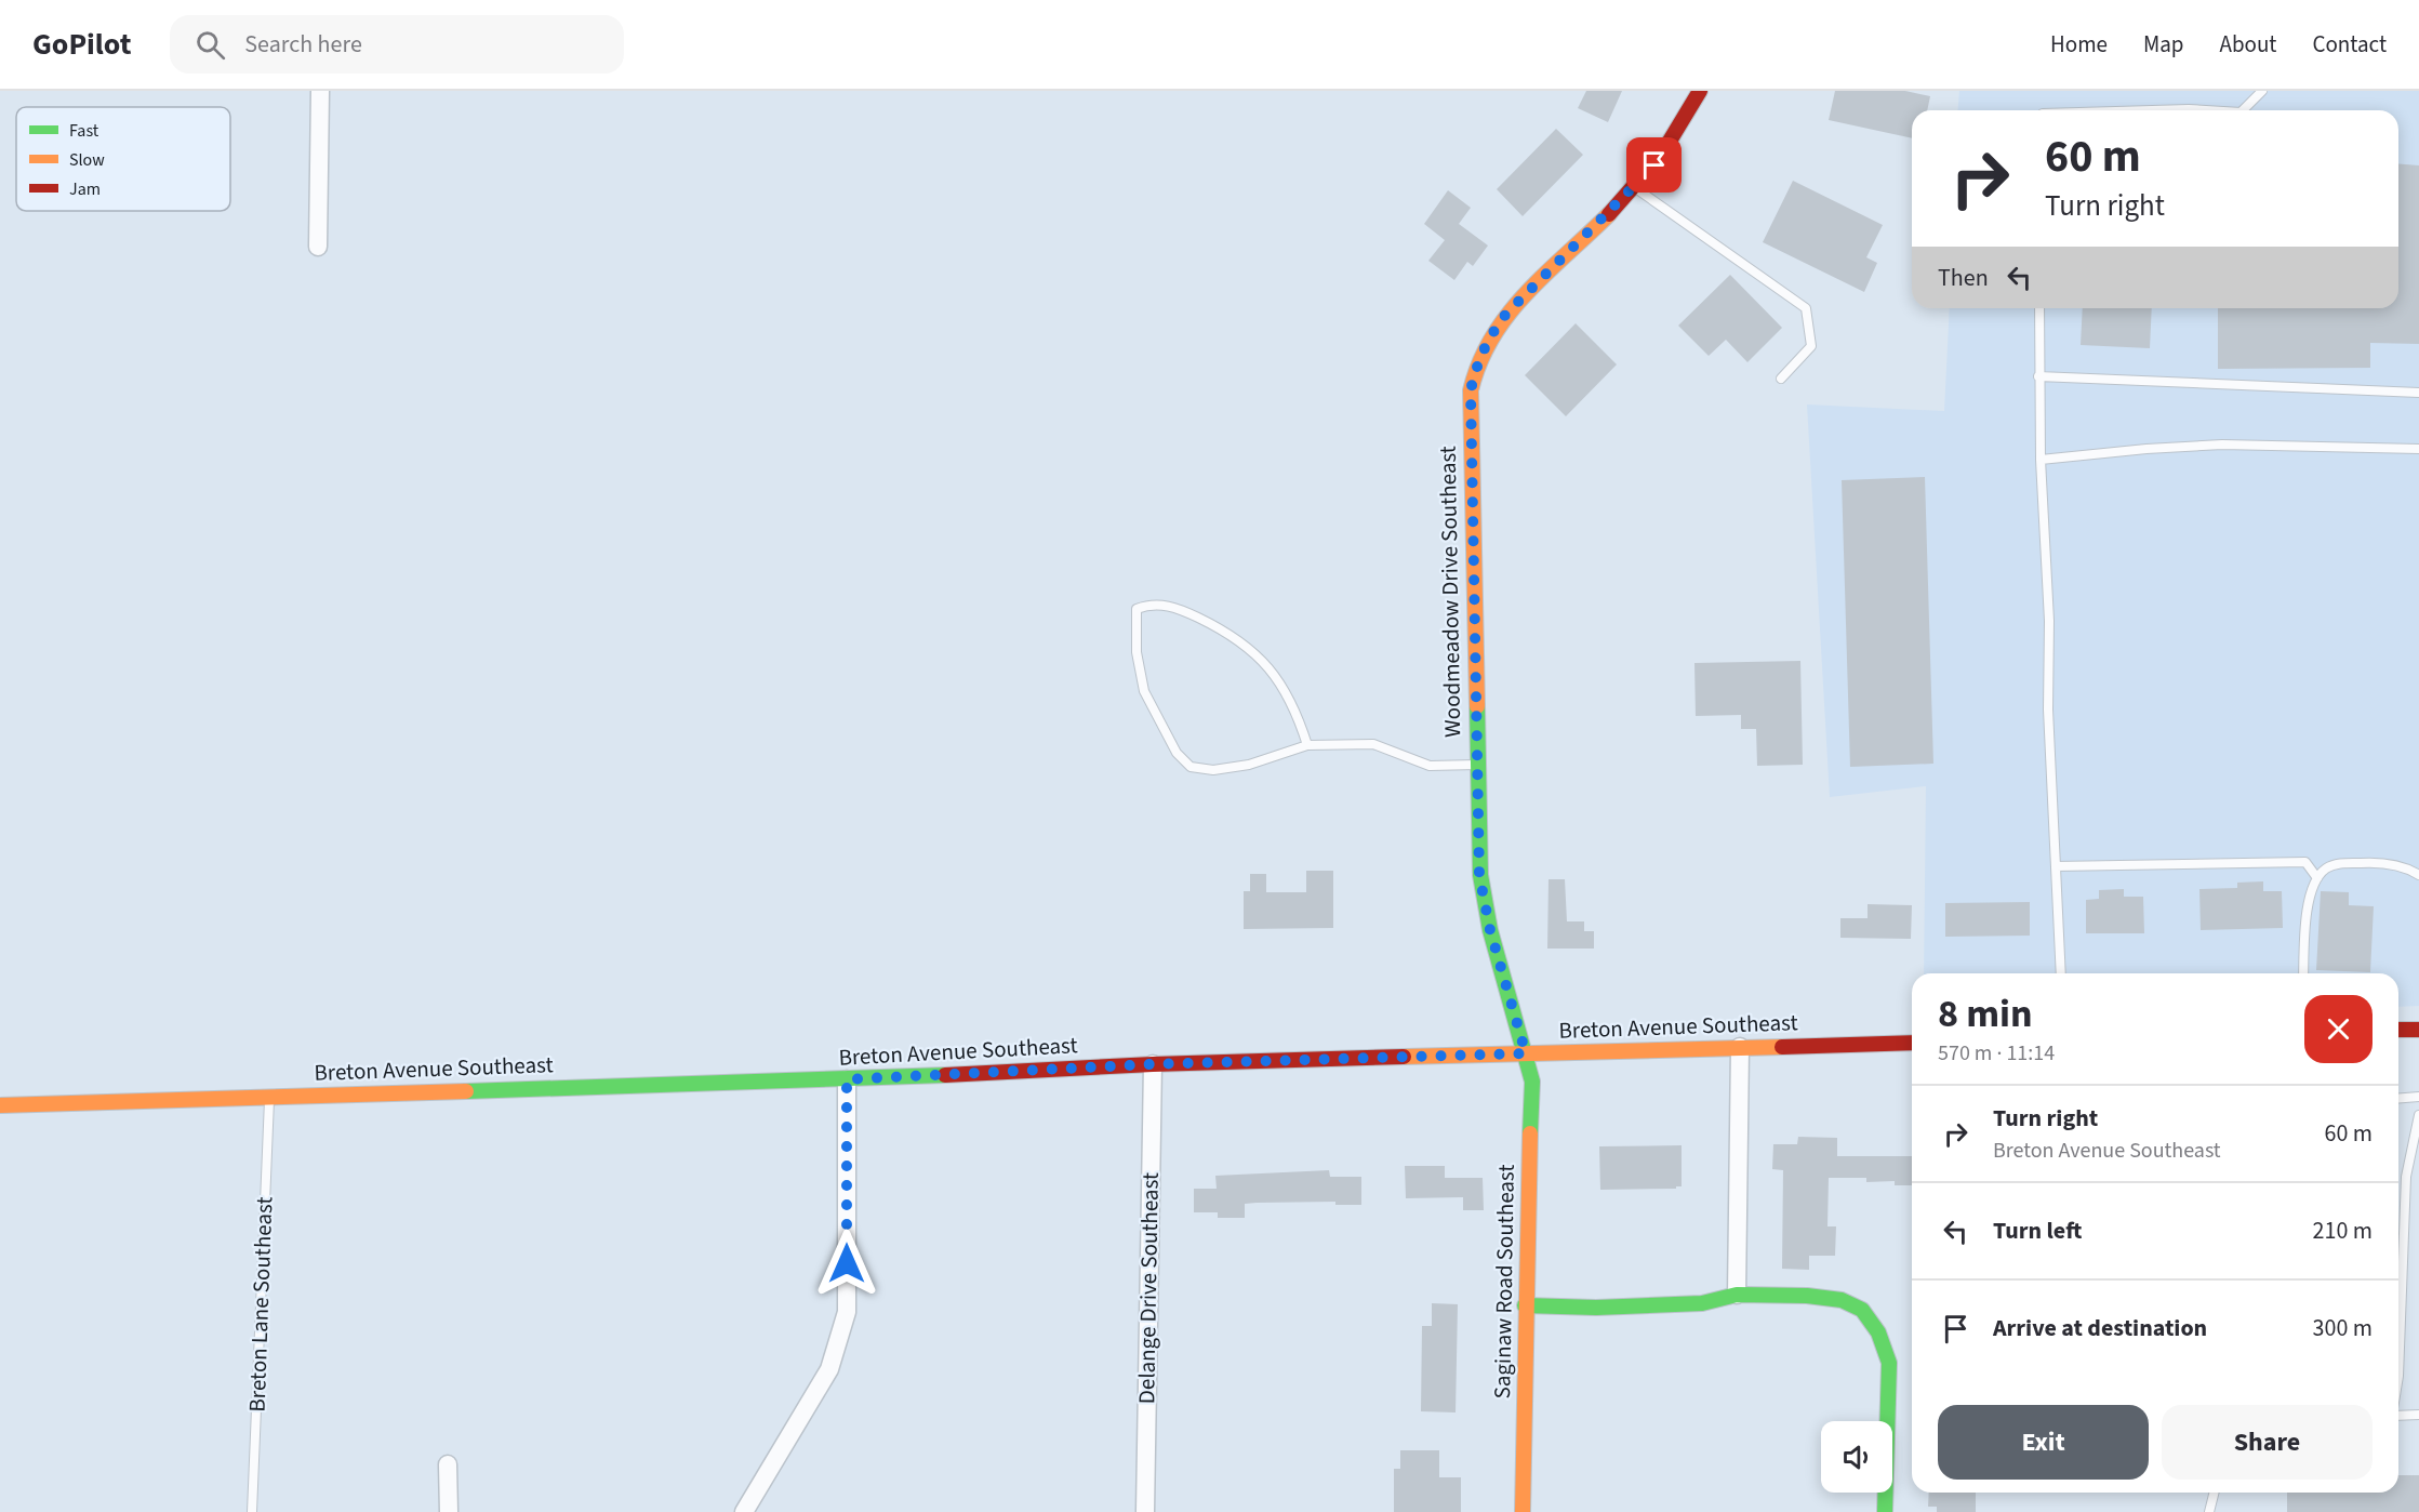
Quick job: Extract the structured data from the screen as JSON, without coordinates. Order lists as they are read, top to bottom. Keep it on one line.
{"streets":{"street":["Woodmeadow Drive Southeast","Breton Avenue Southeast","Saginaw Road Southeast","Delange Drive Southeast"],"lane":["Breton Lane Southeast"]},"crossings":[["Woodmeadow Drive Southeast","Breton Avenue Southeast"],["Woodmeadow Drive Southeast","Saginaw Road Southeast"],["Breton Avenue Southeast","Saginaw Road Southeast"],["Breton Avenue Southeast","Delange Drive Southeast"],["Breton Avenue Southeast","Breton Lane Southeast"]],"legend":["Fast","Slow","Jam"],"page":{"header":"GoPilot","search":"Search here","nav":["Home","Map","About","Contact"],"turn":["60 m","Turn right"],"then":"Then","heading":["8 min","570 m · 11:14"],"list":[{"name":"Turn right","note":"Breton Avenue Southeast","value":"60 m"},{"name":"Turn left","value":"210 m"},{"name":"Arrive at destination","value":"300 m"}],"buttons":["Exit","Share"]}}
